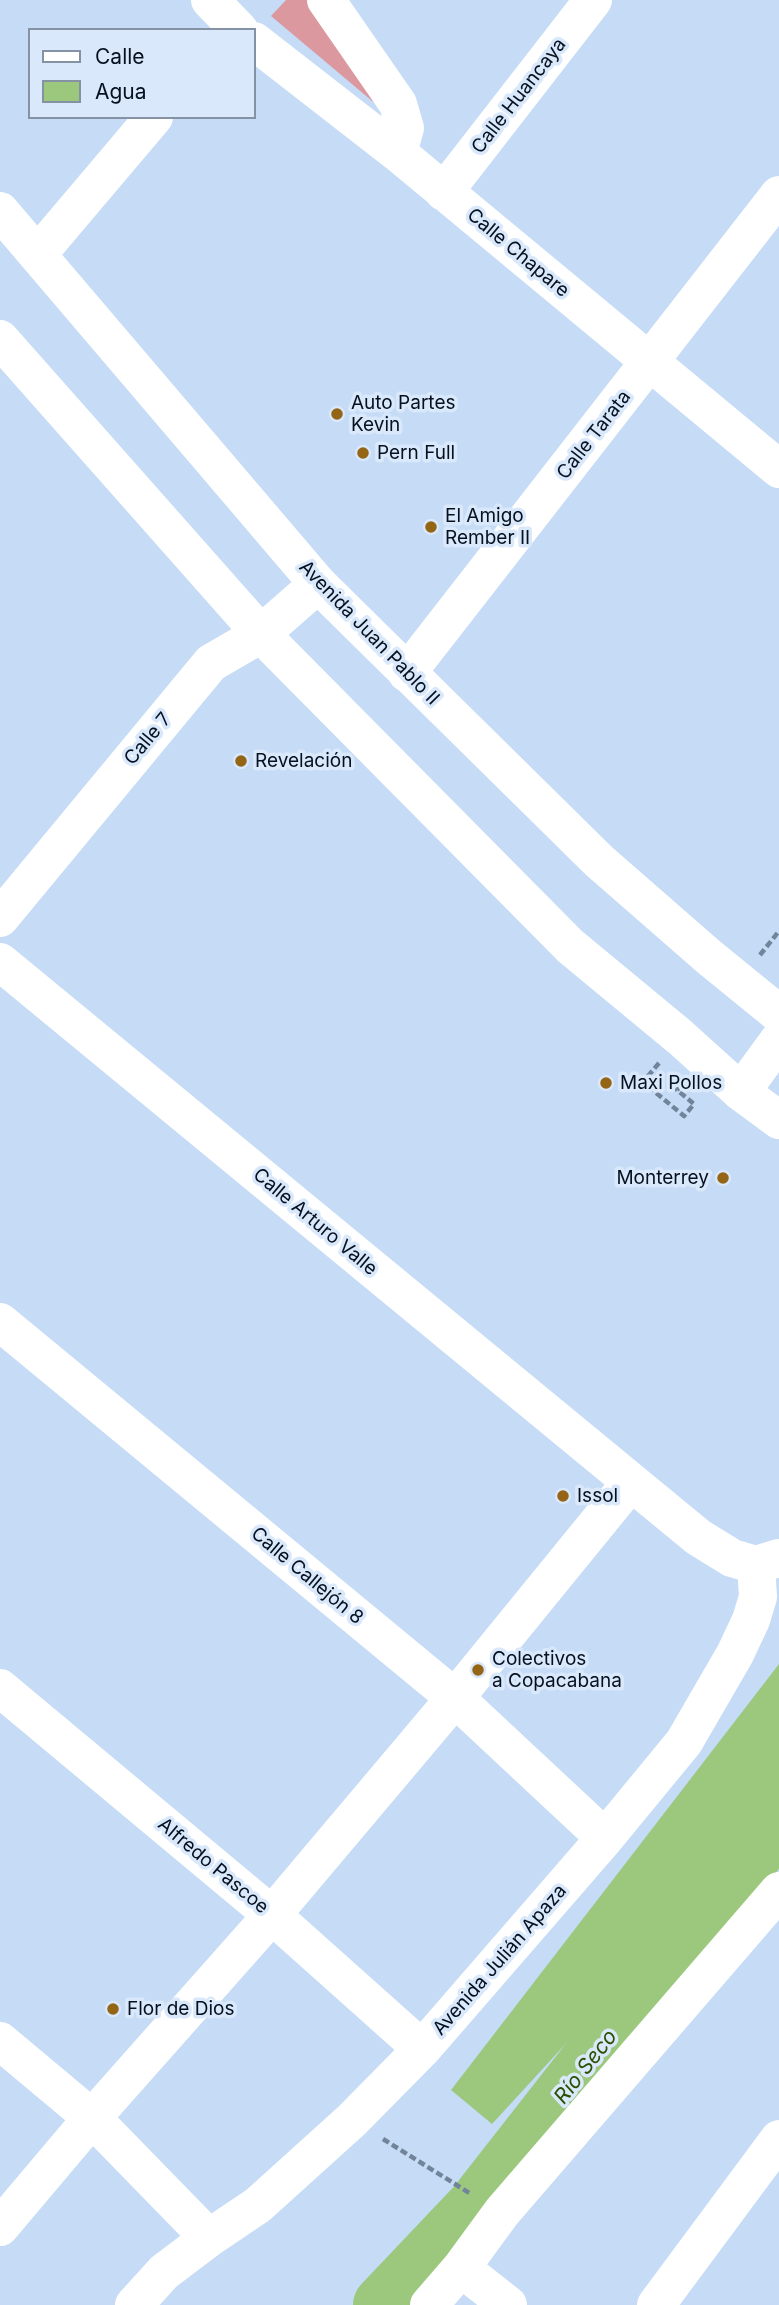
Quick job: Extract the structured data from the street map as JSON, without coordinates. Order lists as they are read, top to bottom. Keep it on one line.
{"streets":{"main road":["Calle Huancaya","Calle Chapare","Calle Tarata","Avenida Juan Pablo II","Calle 7","Calle Arturo Valle","Calle Callejón 8","Alfredo Pascoe","Avenida Julián Apaza"]},"crossings":[["Calle Huancaya","Calle Chapare"],["Calle Chapare","Calle Tarata"],["Calle Tarata","Avenida Juan Pablo II"],["Avenida Juan Pablo II","Calle 7"],["Calle Arturo Valle","Avenida Julián Apaza"],["Calle Callejón 8","Avenida Julián Apaza"],["Alfredo Pascoe","Avenida Julián Apaza"]],"water":["Río Seco"],"places":["Auto Partes Kevin","Pern Full","El Amigo Rember II","Revelación","Maxi Pollos","Monterrey","Issol","Colectivos a Copacabana","Flor de Dios"],"legend":["Calle","Agua"]}
